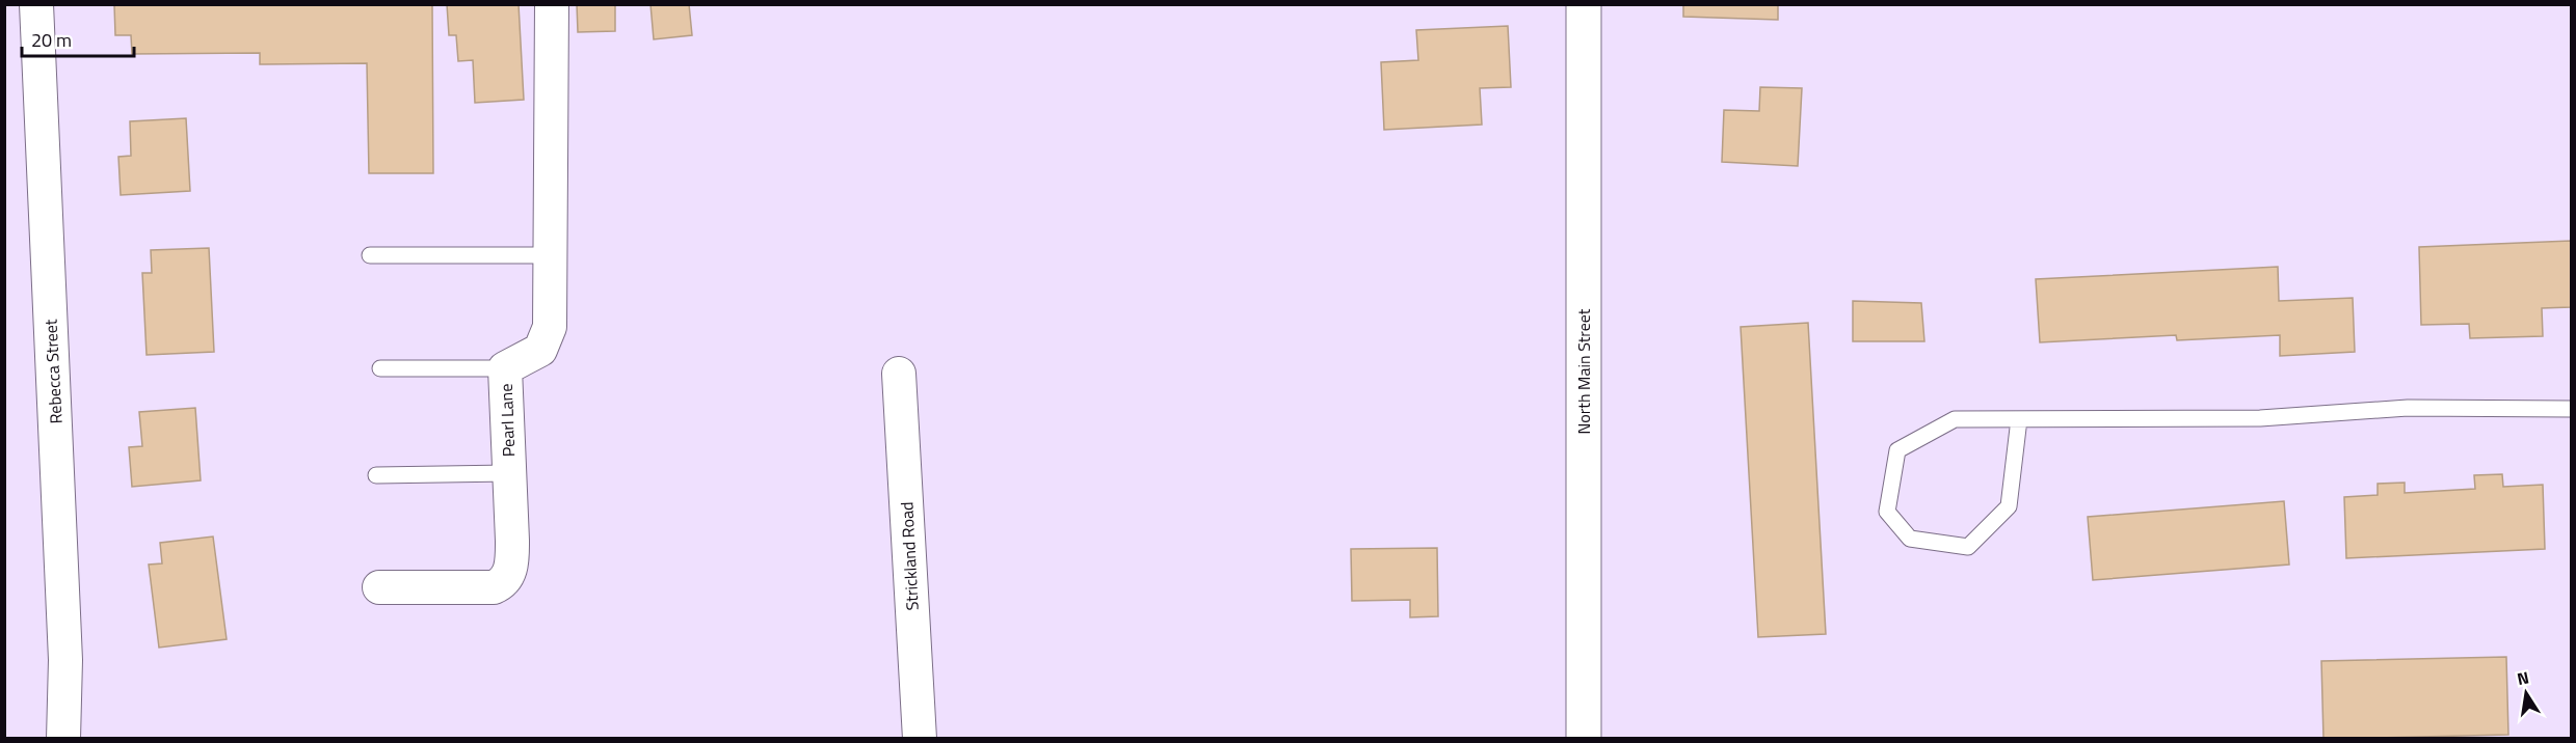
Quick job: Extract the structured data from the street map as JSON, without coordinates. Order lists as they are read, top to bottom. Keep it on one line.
{"streets":{"street":["Rebecca Street","North Main Street","Pearl Lane","Strickland Road"]},"scale_bar":"20 m","north":"top"}
